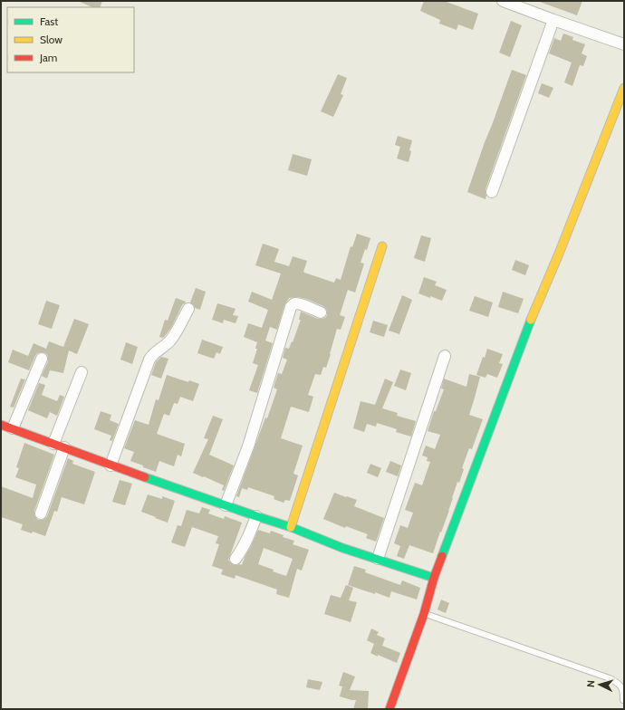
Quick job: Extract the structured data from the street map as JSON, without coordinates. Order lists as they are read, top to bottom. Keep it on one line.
{"legend":["Fast","Slow","Jam"],"north":"left"}
